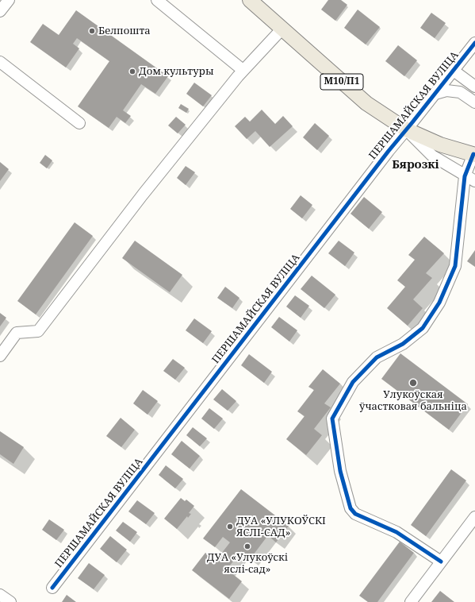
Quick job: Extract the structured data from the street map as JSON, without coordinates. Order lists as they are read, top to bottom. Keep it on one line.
{"streets":{"main road":["М10/П1"],"street":["ПЕРШАМАЙСКАЯ ВУЛІЦА"]},"crossings":[["М10/П1","ПЕРШАМАЙСКАЯ ВУЛІЦА"]],"districts":["Бярозкі"],"places":["Белпошта","Дом культуры","Улукоўская ўчастковая бальніца","ДУА «УЛУКОЎСКІ ЯСЛІ-САД»","ДУА «Улукоўскі яслі-сад»"]}
